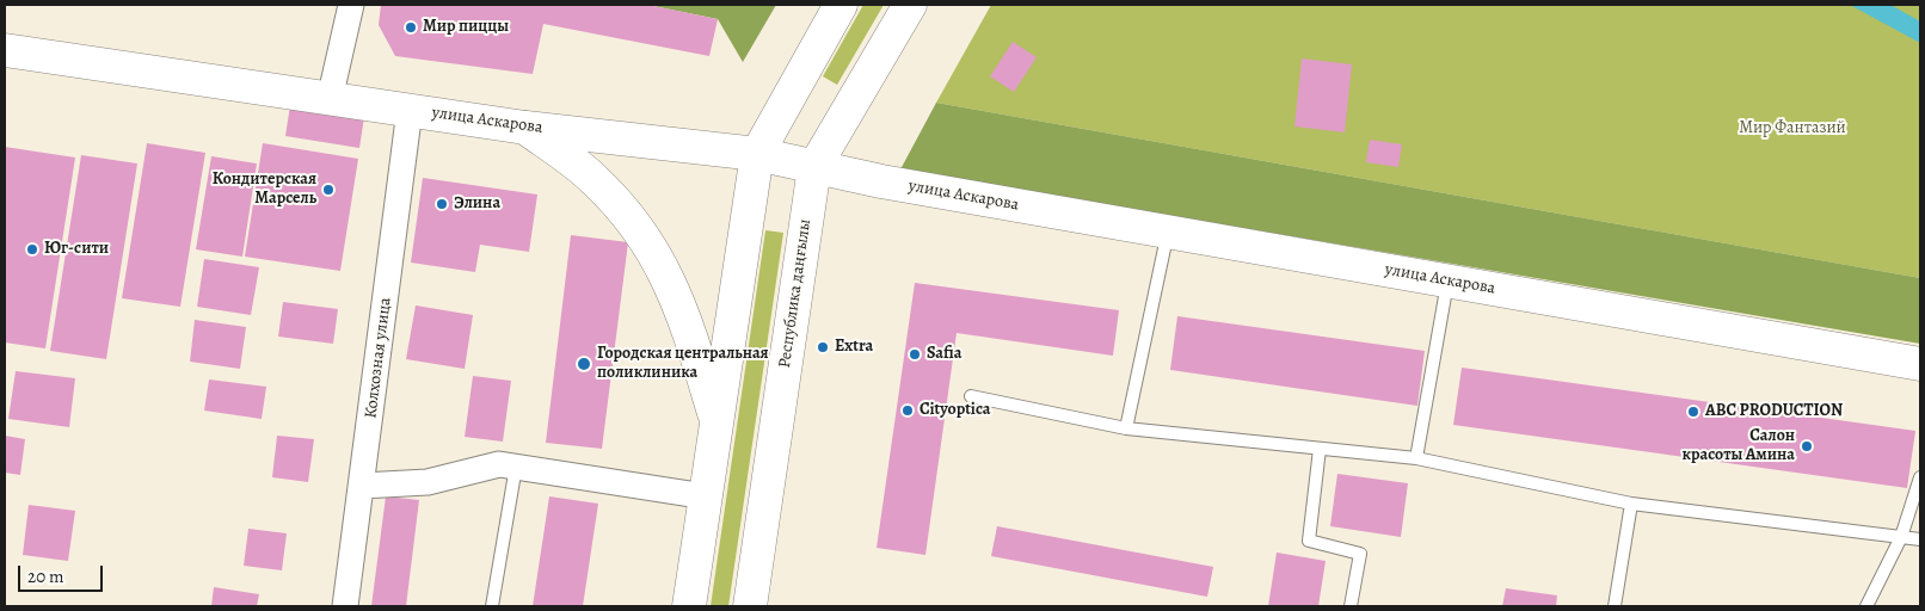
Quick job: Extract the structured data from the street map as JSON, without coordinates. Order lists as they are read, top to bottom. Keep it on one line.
{"streets":{"main road":["улица Аскарова","Республика даңғылы"],"street":["Колхозная улица"]},"crossings":[["улица Аскарова","Республика даңғылы"],["улица Аскарова","Колхозная улица"]],"parks":["Мир Фантазий"],"places":["Мир пиццы","Кондитерская Марсель","Элина","Юг-сити","Extra","Safia","Городская центральная поликлиника","Cityoptica","ABC PRODUCTION","Салон красоты Амина"],"scale_bar":"20 m"}
